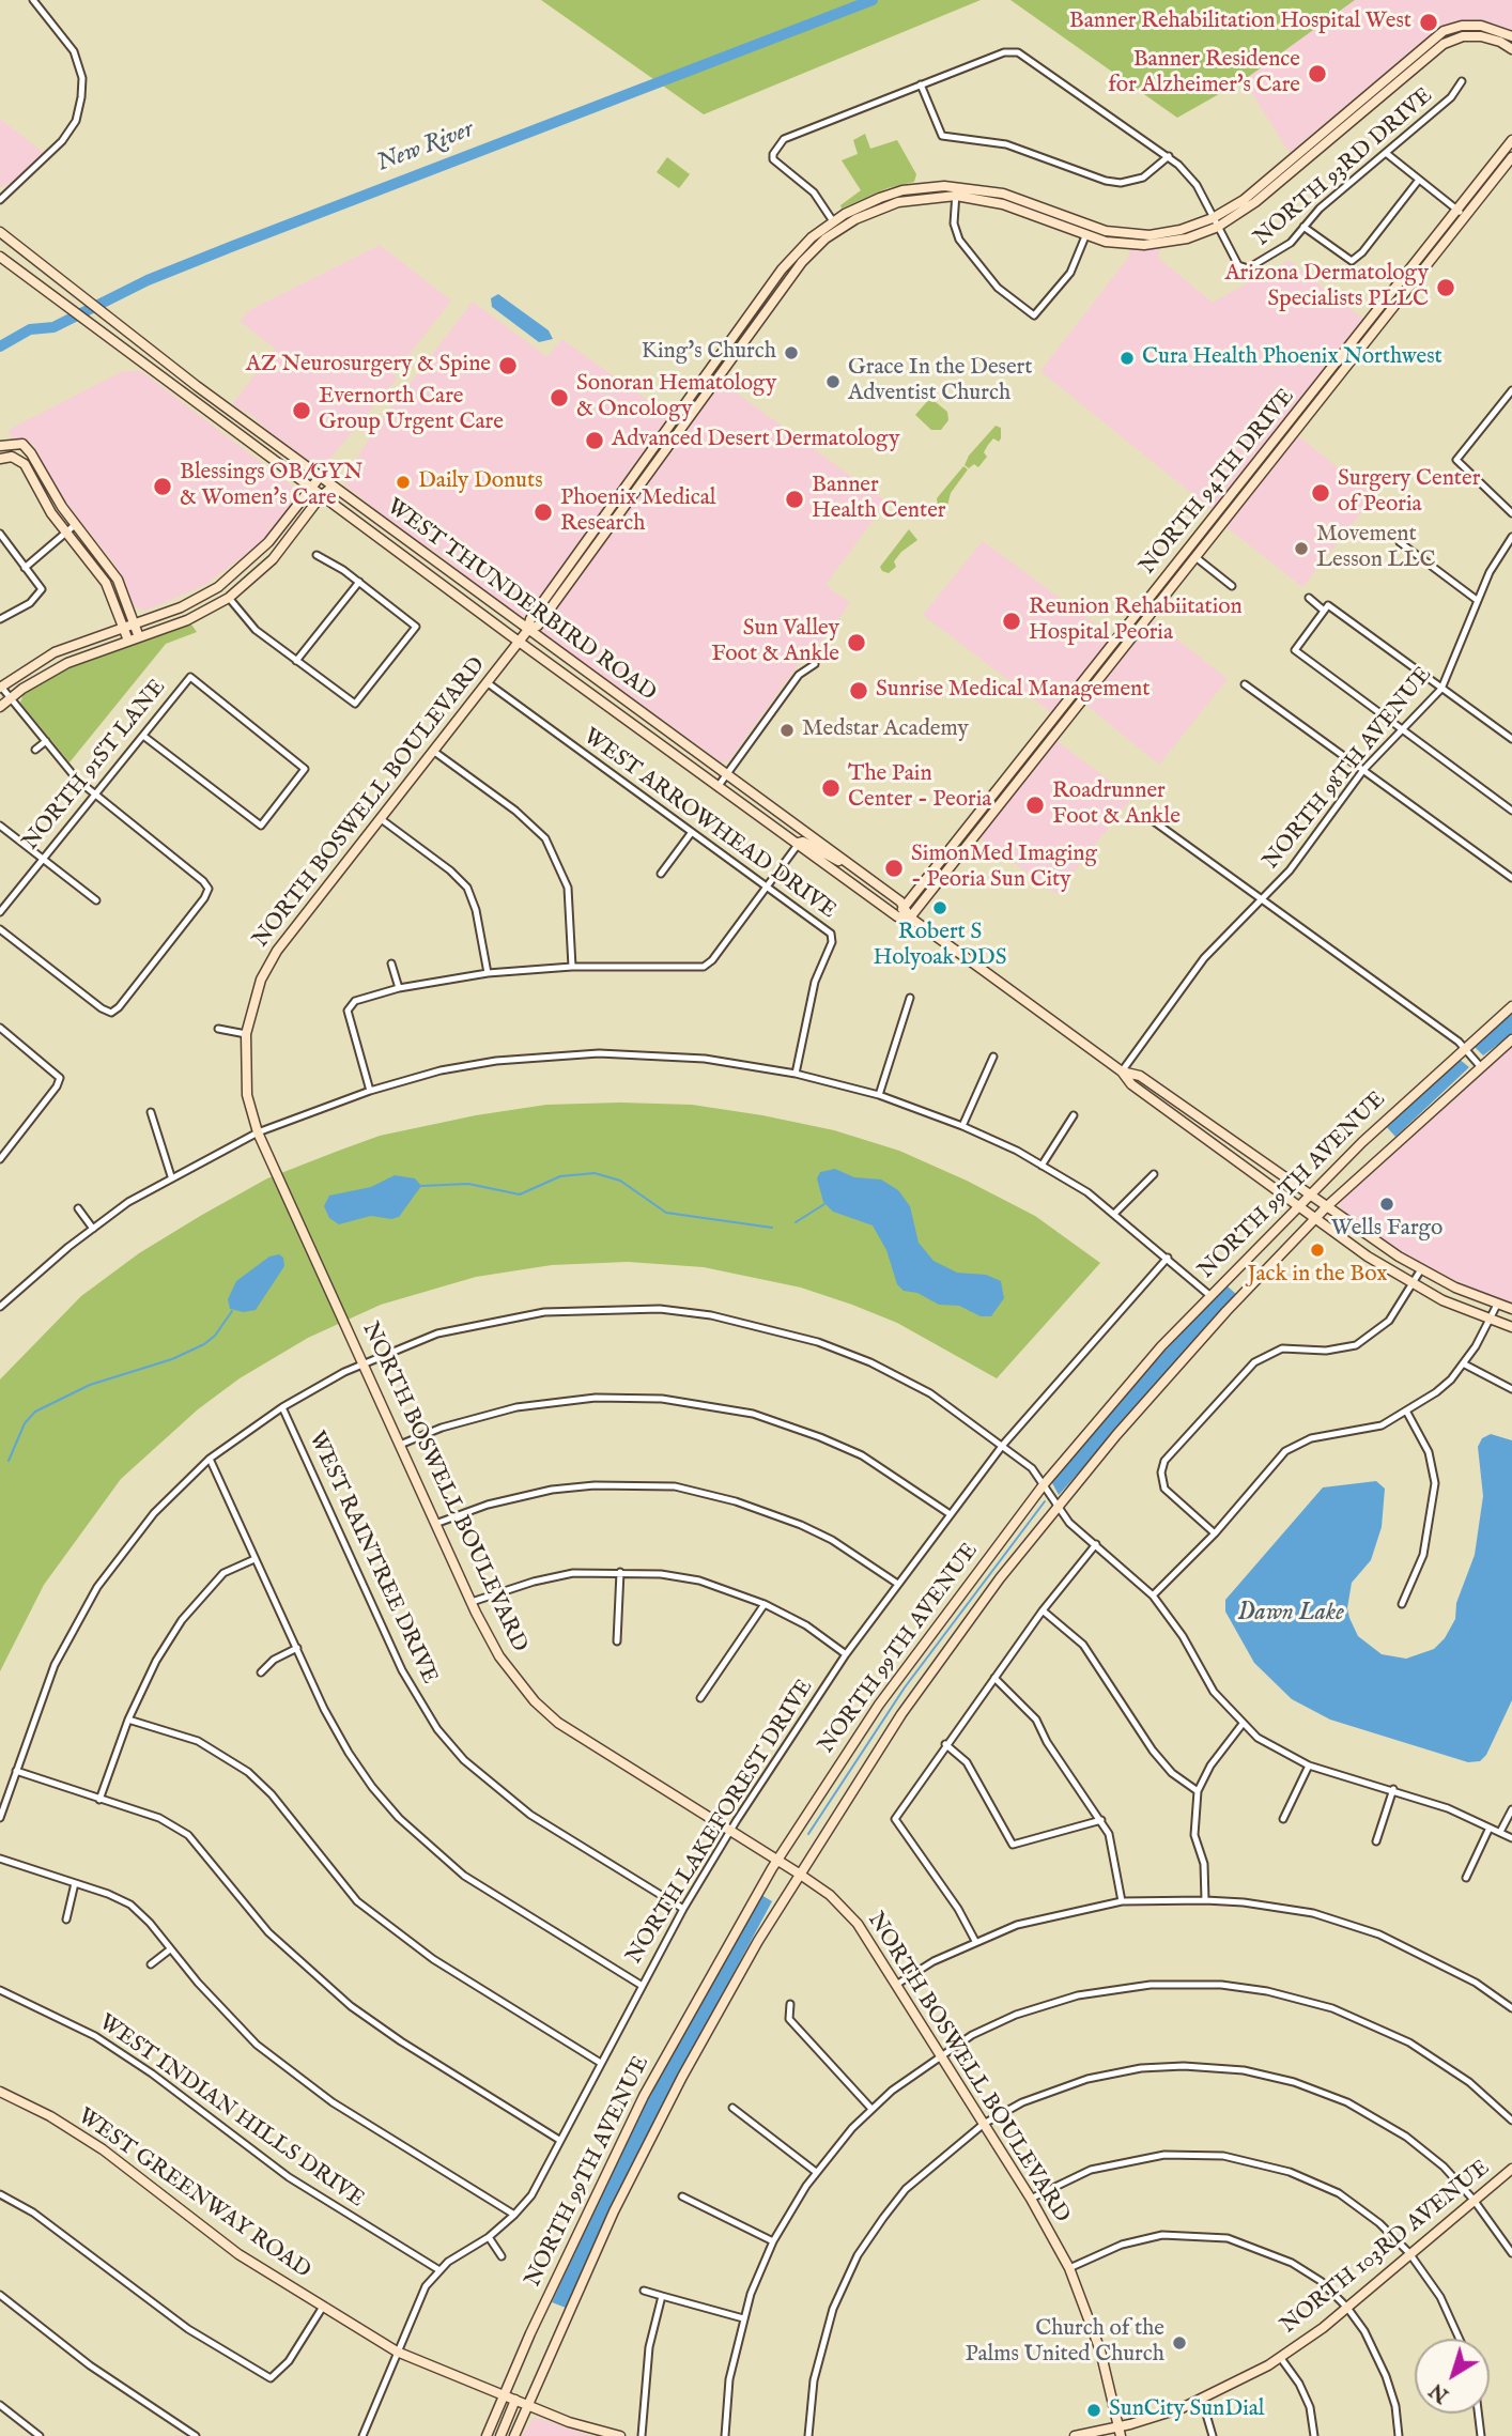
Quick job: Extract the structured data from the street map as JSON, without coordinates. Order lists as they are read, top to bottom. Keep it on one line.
{"streets":{"street":["NORTH 93RD DRIVE","NORTH 94TH DRIVE","WEST THUNDERBIRD ROAD","NORTH 91ST LANE","NORTH 98TH AVENUE","NORTH BOSWELL BOULEVARD","WEST ARROWHEAD DRIVE","NORTH 99TH AVENUE","WEST RAINTREE DRIVE","NORTH LAKEFOREST DRIVE","WEST INDIAN HILLS DRIVE","WEST GREENWAY ROAD","NORTH 103RD AVENUE"]},"crossings":[["NORTH 94TH DRIVE","WEST THUNDERBIRD ROAD"],["WEST THUNDERBIRD ROAD","NORTH BOSWELL BOULEVARD"],["NORTH BOSWELL BOULEVARD","WEST ARROWHEAD DRIVE"],["NORTH BOSWELL BOULEVARD","NORTH 99TH AVENUE"],["NORTH BOSWELL BOULEVARD","NORTH LAKEFOREST DRIVE"],["NORTH BOSWELL BOULEVARD","NORTH 103RD AVENUE"],["NORTH 99TH AVENUE","WEST GREENWAY ROAD"],["WEST RAINTREE DRIVE","NORTH LAKEFOREST DRIVE"],["NORTH LAKEFOREST DRIVE","WEST INDIAN HILLS DRIVE"],["NORTH LAKEFOREST DRIVE","WEST GREENWAY ROAD"]],"water":["New River","Dawn Lake"],"places":["Banner Rehabilitation Hospital West","Banner Residence for Alzheimer's Care","Arizona Dermatology Specialists PLLC","King's Church","Cura Health Phoenix Northwest","AZ Neurosurgery & Spine","Grace In the Desert Adventist Church","Sonoran Hematology & Oncology","Evernorth Care Group Urgent Care","Advanced Desert Dermatology","Daily Donuts","Blessings OB/GYN & Women's Care","Surgery Center of Peoria","Banner Health Center","Phoenix Medical Research","Movement Lesson LLC","Reunion Rehabiitation Hospital Peoria","Sun Valley Foot & Ankle","Sunrise Medical Management","Medstar Academy","The Pain Center - Peoria","Roadrunner Foot & Ankle","SimonMed Imaging - Peoria Sun City","Robert S Holyoak DDS","Wells Fargo","Jack in the Box","Church of the Palms United Church","SunCity SunDial"],"north":"bottom left"}
